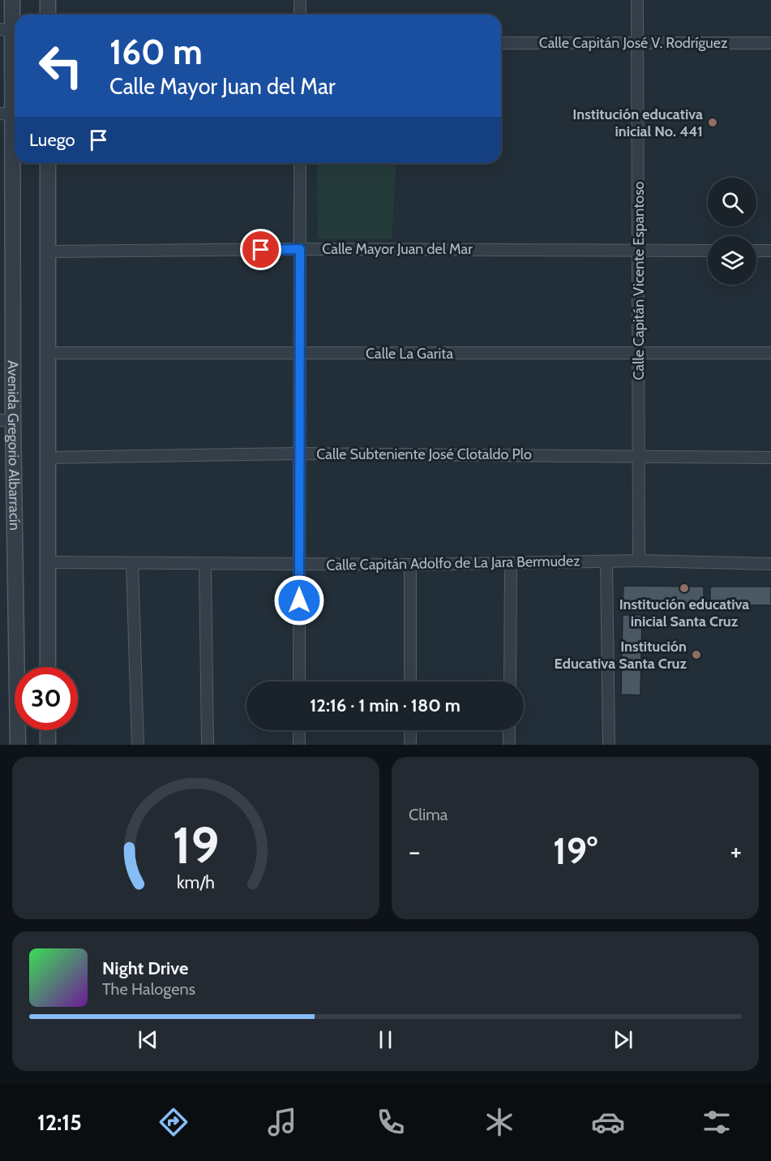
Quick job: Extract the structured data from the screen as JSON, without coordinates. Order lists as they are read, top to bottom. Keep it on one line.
{"streets":{"street":["Calle Capitán José V. Rodríguez","Calle Mayor Juan del Mar","Calle Capitán Vicente Espantoso","Calle La Garita","Avenida Gregorio Albarracín","Calle Subteniente José Clotaldo Plo","Calle Capitán Adolfo de La Jara Bermudez"]},"crossings":[["Calle Capitán José V. Rodríguez","Calle Capitán Vicente Espantoso"],["Calle Mayor Juan del Mar","Calle Capitán Vicente Espantoso"],["Calle Capitán Vicente Espantoso","Calle La Garita"],["Calle Capitán Vicente Espantoso","Calle Subteniente José Clotaldo Plo"],["Calle Capitán Vicente Espantoso","Calle Capitán Adolfo de La Jara Bermudez"]],"places":["Institución educativa inicial No. 441","Institución educativa inicial Santa Cruz","Institución Educativa Santa Cruz"],"page":{"turn":["160 m","Calle Mayor Juan del Mar"],"then":"Luego","limit":"30","trip":"12:16 · 1 min · 180 m","tile":"Clima","heat":["−","19°","+"],"song":["Night Drive","The Halogens"],"tabs":"12:15","gauge":["19","km/h"]}}
